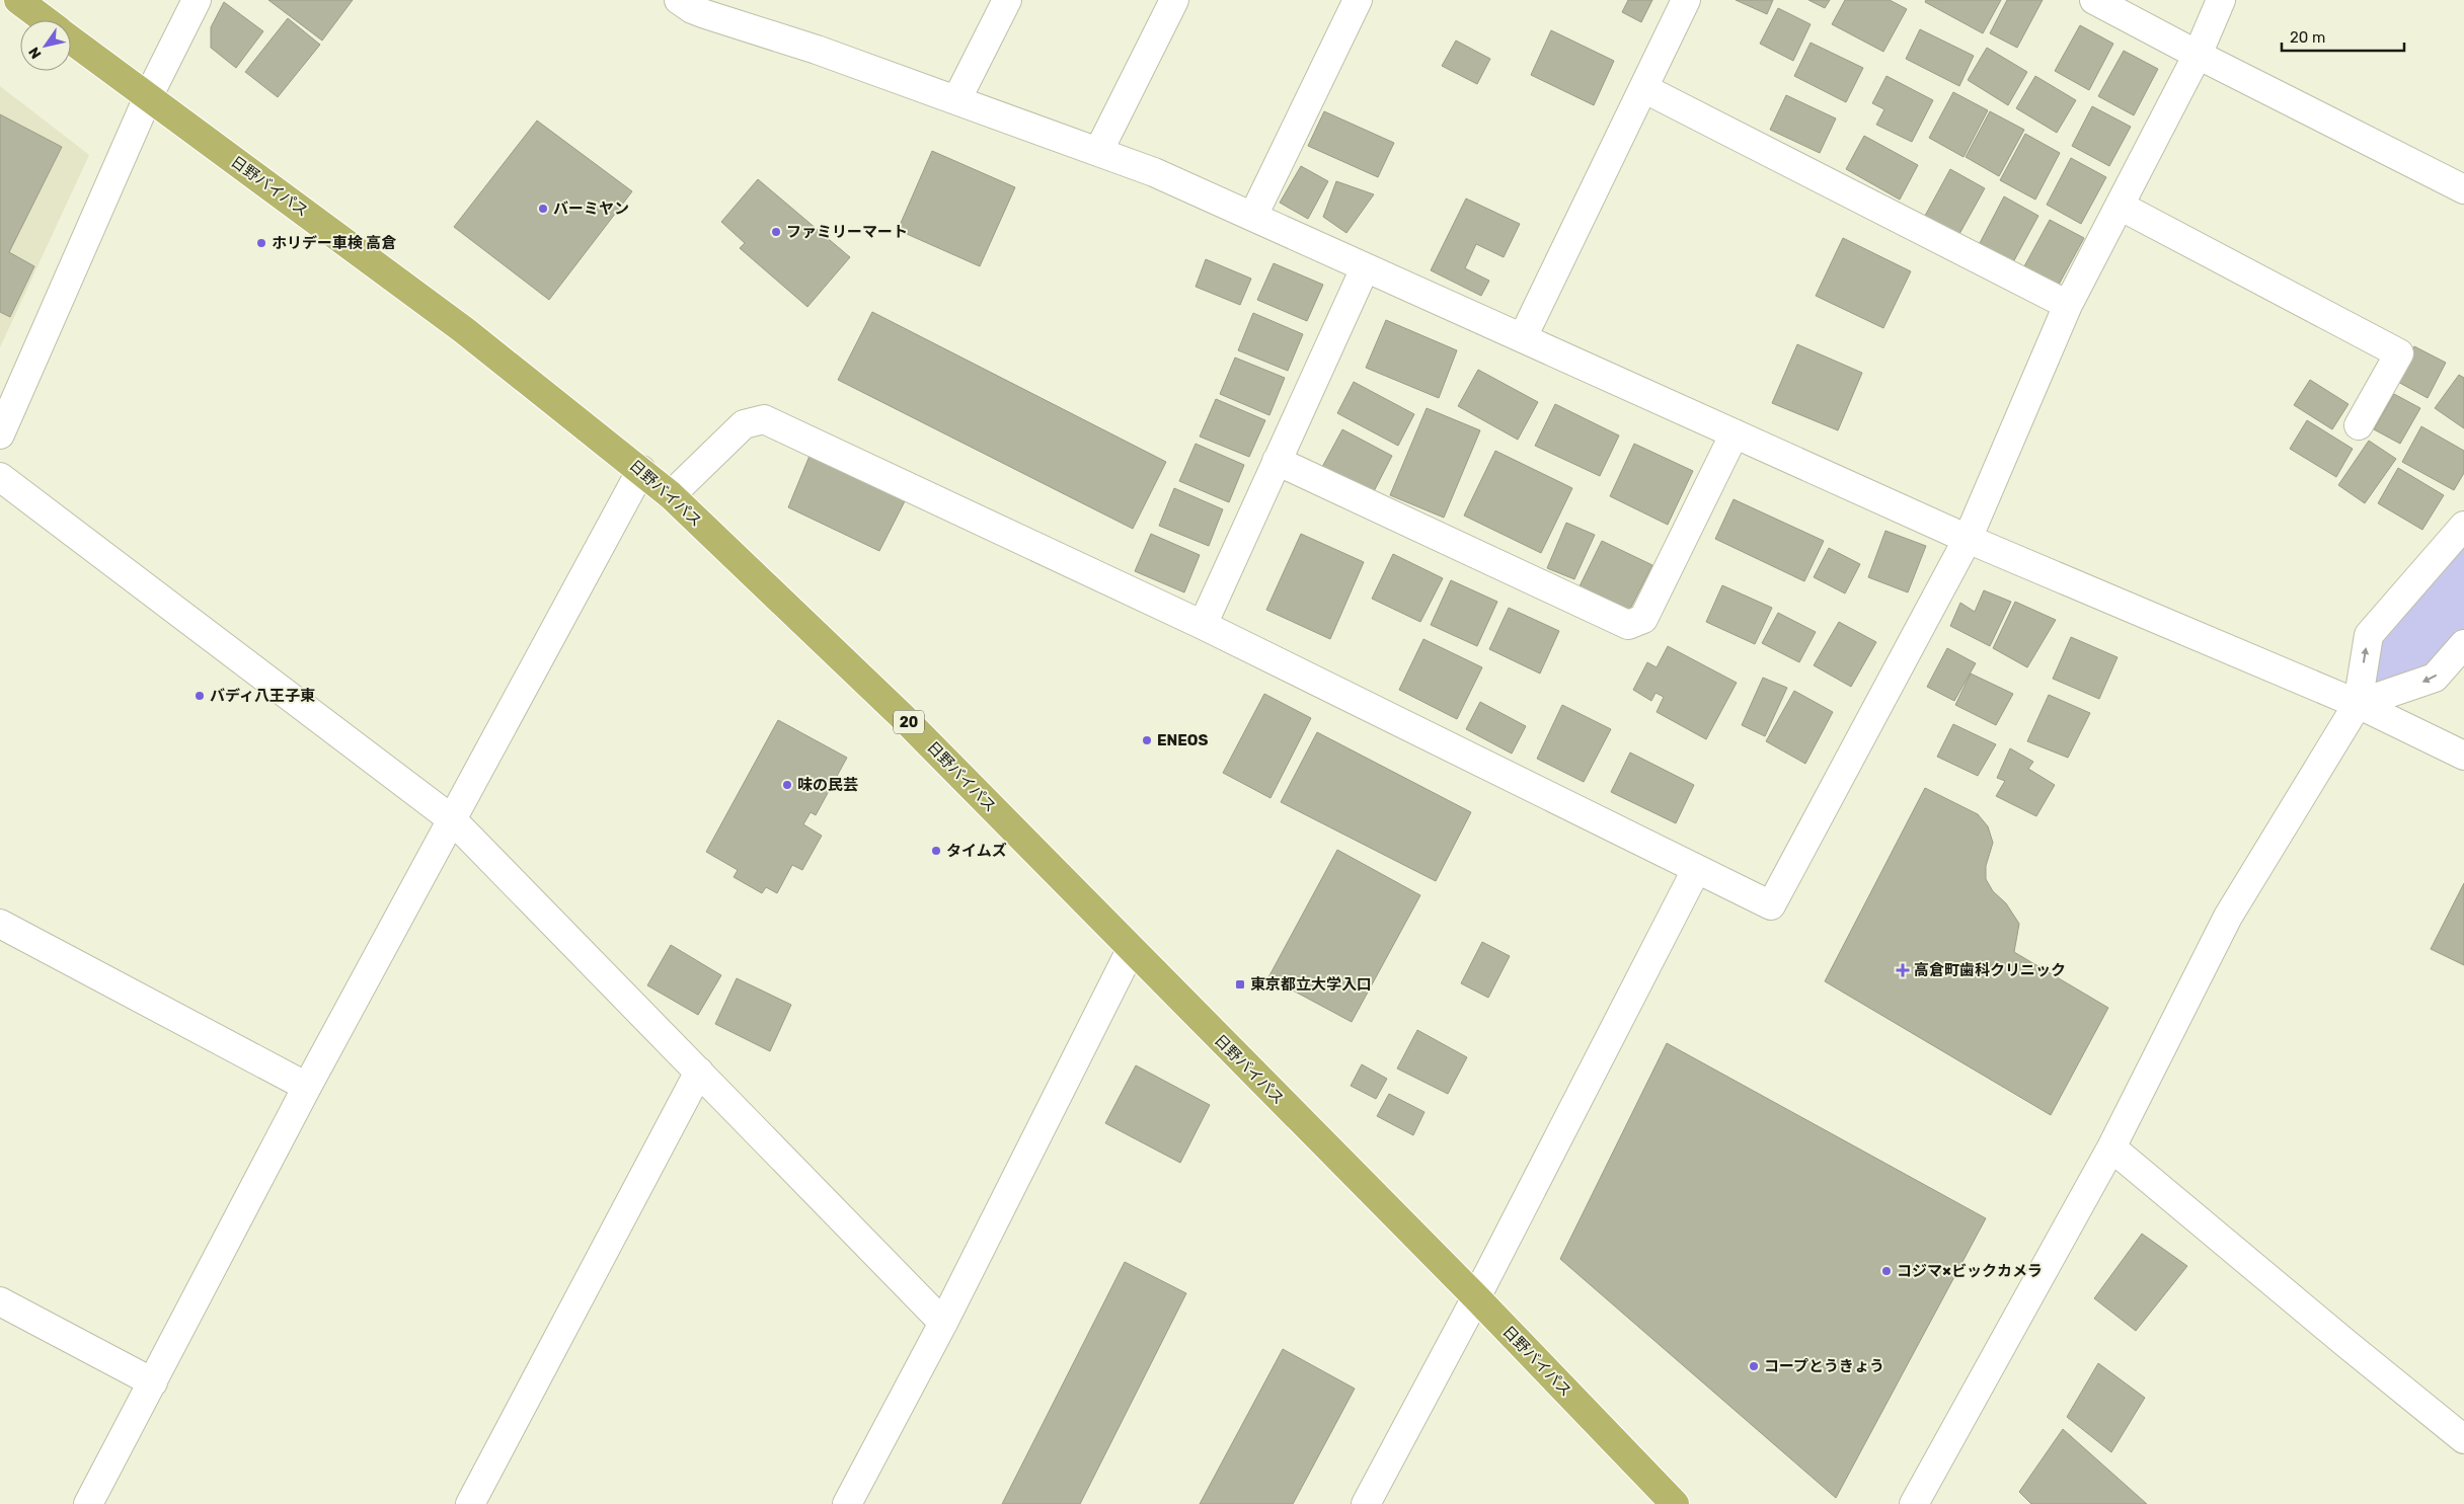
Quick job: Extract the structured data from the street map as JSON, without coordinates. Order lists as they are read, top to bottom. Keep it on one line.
{"streets":{"highway":["日野バイパス","20"]},"places":{"other":["バーミヤン","ファミリーマート","ホリデー車検 高倉","バディ八王子東","ENEOS","味の民芸","タイムズ","コジマ×ビックカメラ","コープとうきょう"],"health":["高倉町歯科クリニック"],"transit":["東京都立大学入口"]},"scale_bar":"20 m","north":"bottom left"}
